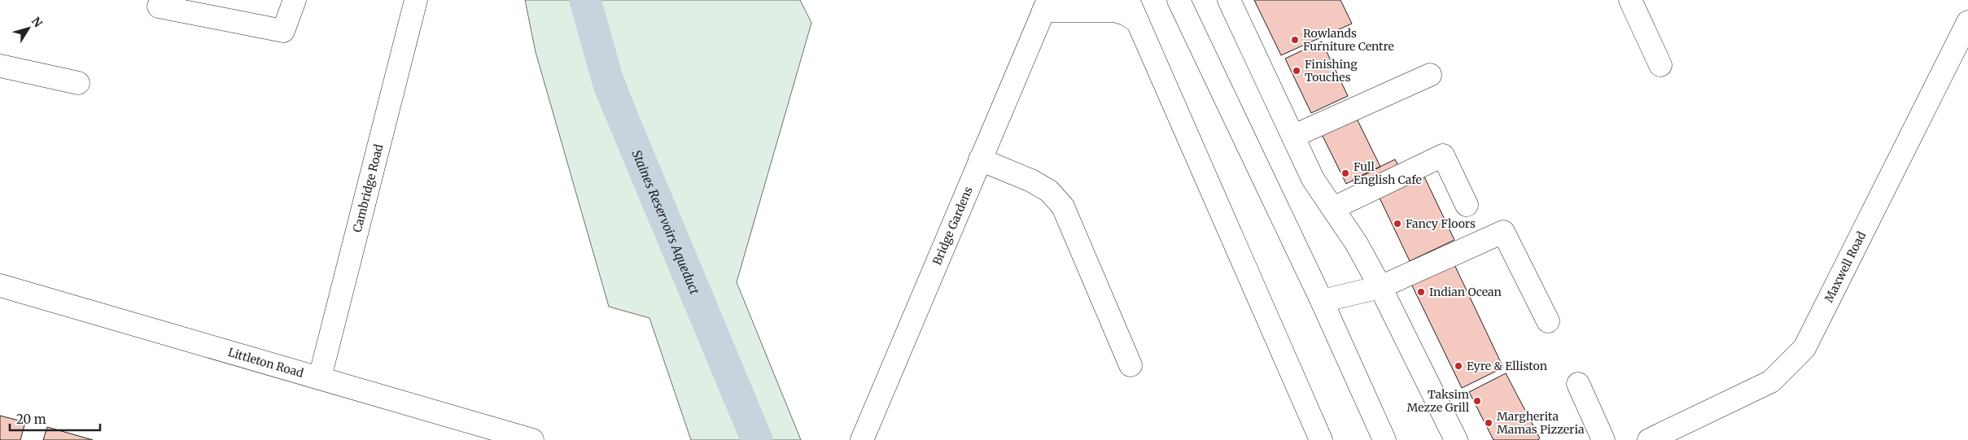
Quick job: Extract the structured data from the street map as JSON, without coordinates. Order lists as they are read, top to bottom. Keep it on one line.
{"streets":{"main road":["Cambridge Road","Bridge Gardens","Maxwell Road","Littleton Road"]},"crossings":[["Cambridge Road","Littleton Road"]],"water":["Staines Reservoirs Aqueduct"],"places":["Rowlands Furniture Centre","Finishing Touches","Full English Cafe","Fancy Floors","Indian Ocean","Eyre & Elliston","Taksim Mezze Grill","Margherita Mamas Pizzeria"],"scale_bar":"20 m","north":"top right"}
